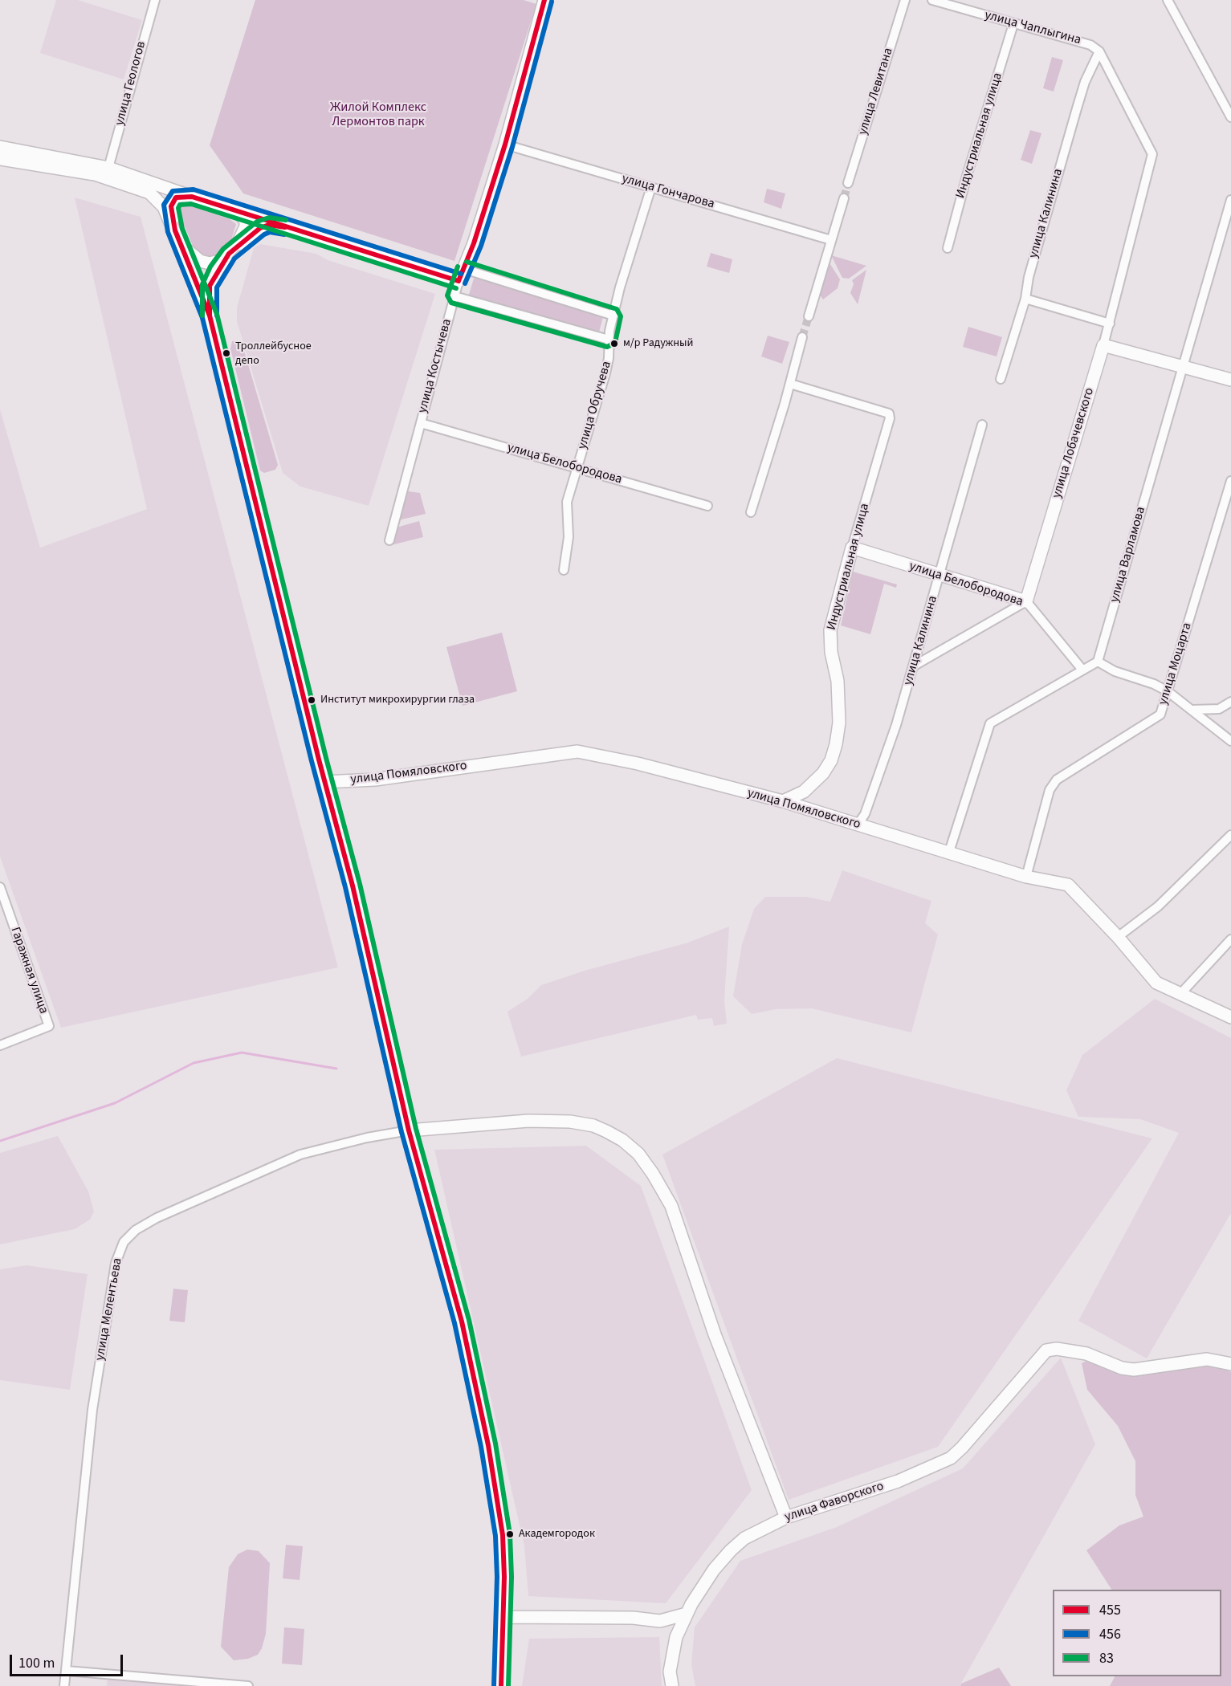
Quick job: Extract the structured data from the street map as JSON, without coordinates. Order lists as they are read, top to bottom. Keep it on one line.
{"streets":{"street":["улица Чаплыгина","улица Геологов","улица Левитана","Индустриальная улица","улица Гончарова","улица Калинина","улица Костычева","улица Обручева","улица Лобачевского","улица Белобородова","улица Варламова","улица Моцарта","улица Помяловского","Гаражная улица","улица Мелентьева","улица Фаворского"]},"crossings":[["улица Чаплыгина","Индустриальная улица"],["улица Чаплыгина","улица Калинина"],["улица Чаплыгина","улица Лобачевского"],["Индустриальная улица","улица Белобородова"],["Индустриальная улица","улица Помяловского"],["улица Гончарова","улица Костычева"],["улица Гончарова","улица Обручева"],["улица Калинина","улица Лобачевского"],["улица Калинина","улица Белобородова"],["улица Калинина","улица Помяловского"],["улица Костычева","улица Белобородова"],["улица Обручева","улица Белобородова"],["улица Лобачевского","улица Белобородова"],["улица Моцарта","улица Помяловского"]],"parks":["Жилой Комплекс Лермонтов парк"],"places":["м/р Радужный","Троллейбусное депо","Институт микрохирургии глаза","Академгородок"],"lines":["transit line 455","transit line 456","transit line 83"],"legend":["455","456","83"],"scale_bar":"100 m"}
